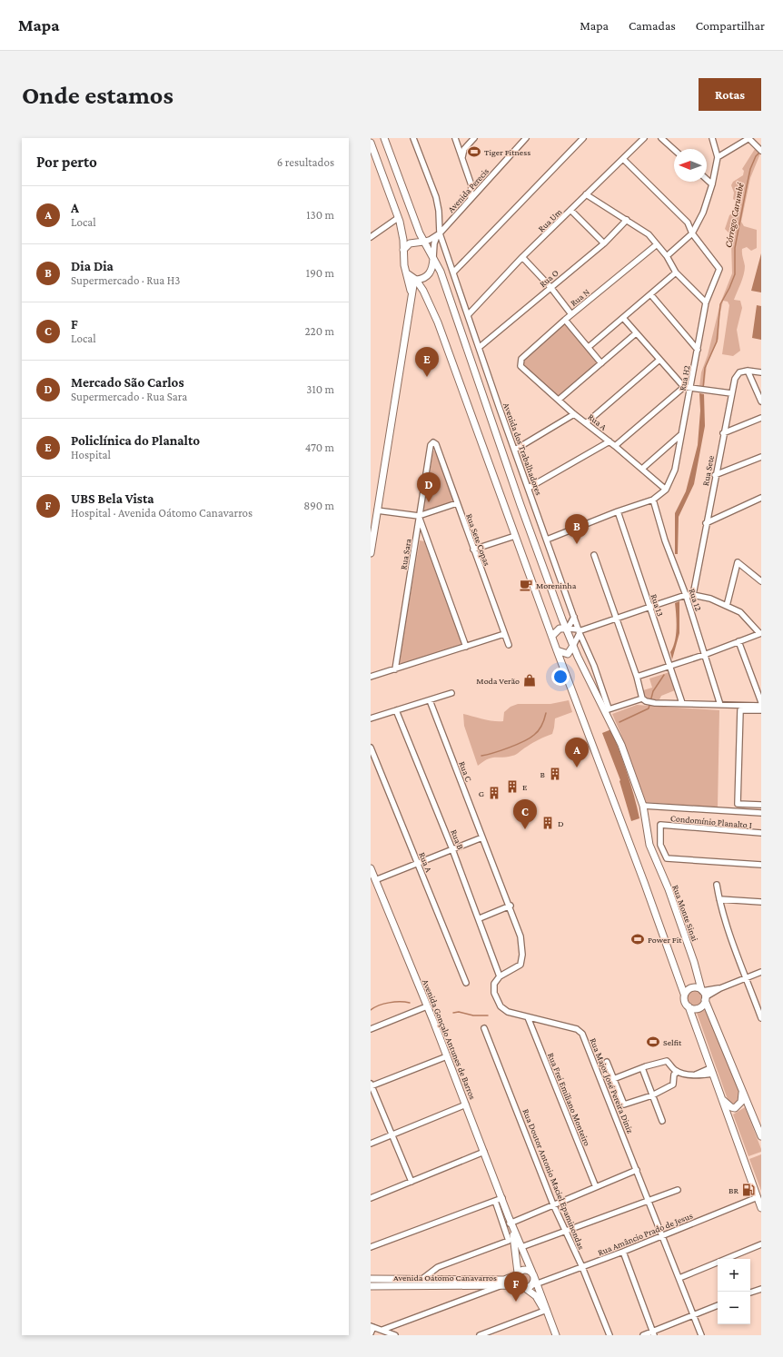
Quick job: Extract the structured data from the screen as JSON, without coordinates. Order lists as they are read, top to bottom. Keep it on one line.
{"streets":{"main road":["Rua Monte Sinai","Avenida Gonçalo Antunes de Barros","Avenida Oátomo Canavarros"],"street":["Avenida Perecis","Rua Um","Rua O","Rua N","Rua H2","Rua A","Avenida dos Trabalhadores","Rua Sete","Rua Sete Copas","Rua Sara","Rua 12","Rua 13","Rua C","Condomínio Planalto I","Rua B","Rua Major José Pereira Diniz","Rua Frei Emiliano Monteiro","Rua Doutor Antonio Maciel Epaminondas","Rua Amâncio Prado de Jesus"]},"crossings":[["Avenida Perecis","Avenida dos Trabalhadores"],["Rua Um","Avenida dos Trabalhadores"],["Rua O","Avenida dos Trabalhadores"],["Rua N","Rua A"],["Rua H2","Rua A"],["Avenida dos Trabalhadores","Rua Monte Sinai"],["Rua Sete Copas","Rua Sara"],["Rua B","Rua Major José Pereira Diniz"],["Avenida Gonçalo Antunes de Barros","Rua Amâncio Prado de Jesus"],["Avenida Gonçalo Antunes de Barros","Avenida Oátomo Canavarros"],["Rua Major José Pereira Diniz","Rua Frei Emiliano Monteiro"],["Rua Major José Pereira Diniz","Rua Amâncio Prado de Jesus"],["Rua Doutor Antonio Maciel Epaminondas","Rua Amâncio Prado de Jesus"],["Rua Amâncio Prado de Jesus","Avenida Oátomo Canavarros"]],"water":["Córrego Carumbé"],"places":{"sports":["Tiger Fitness","Power Fit","Selfit"],"cafe":["Moreninha"],"shop":["Moda Verão"],"building":["B","E","G","D"],"fuel station":["BR"]},"north":"left","page":{"header":"Mapa","nav":["Mapa","Camadas","Compartilhar"],"buttons":"Rotas","title":"Onde estamos","heading":["Por perto","6 resultados"],"list":[{"mark":"A","name":"A","note":"Local","value":"130 m"},{"mark":"B","name":"Dia Dia","note":"Supermercado · Rua H3","value":"190 m"},{"mark":"C","name":"F","note":"Local","value":"220 m"},{"mark":"D","name":"Mercado São Carlos","note":"Supermercado · Rua Sara","value":"310 m"},{"mark":"E","name":"Policlínica do Planalto","note":"Hospital","value":"470 m"},{"mark":"F","name":"UBS Bela Vista","note":"Hospital · Avenida Oátomo Canavarros","value":"890 m"}],"pins":["E","D","B","A","C","F"],"map_buttons":["+","−"]}}
